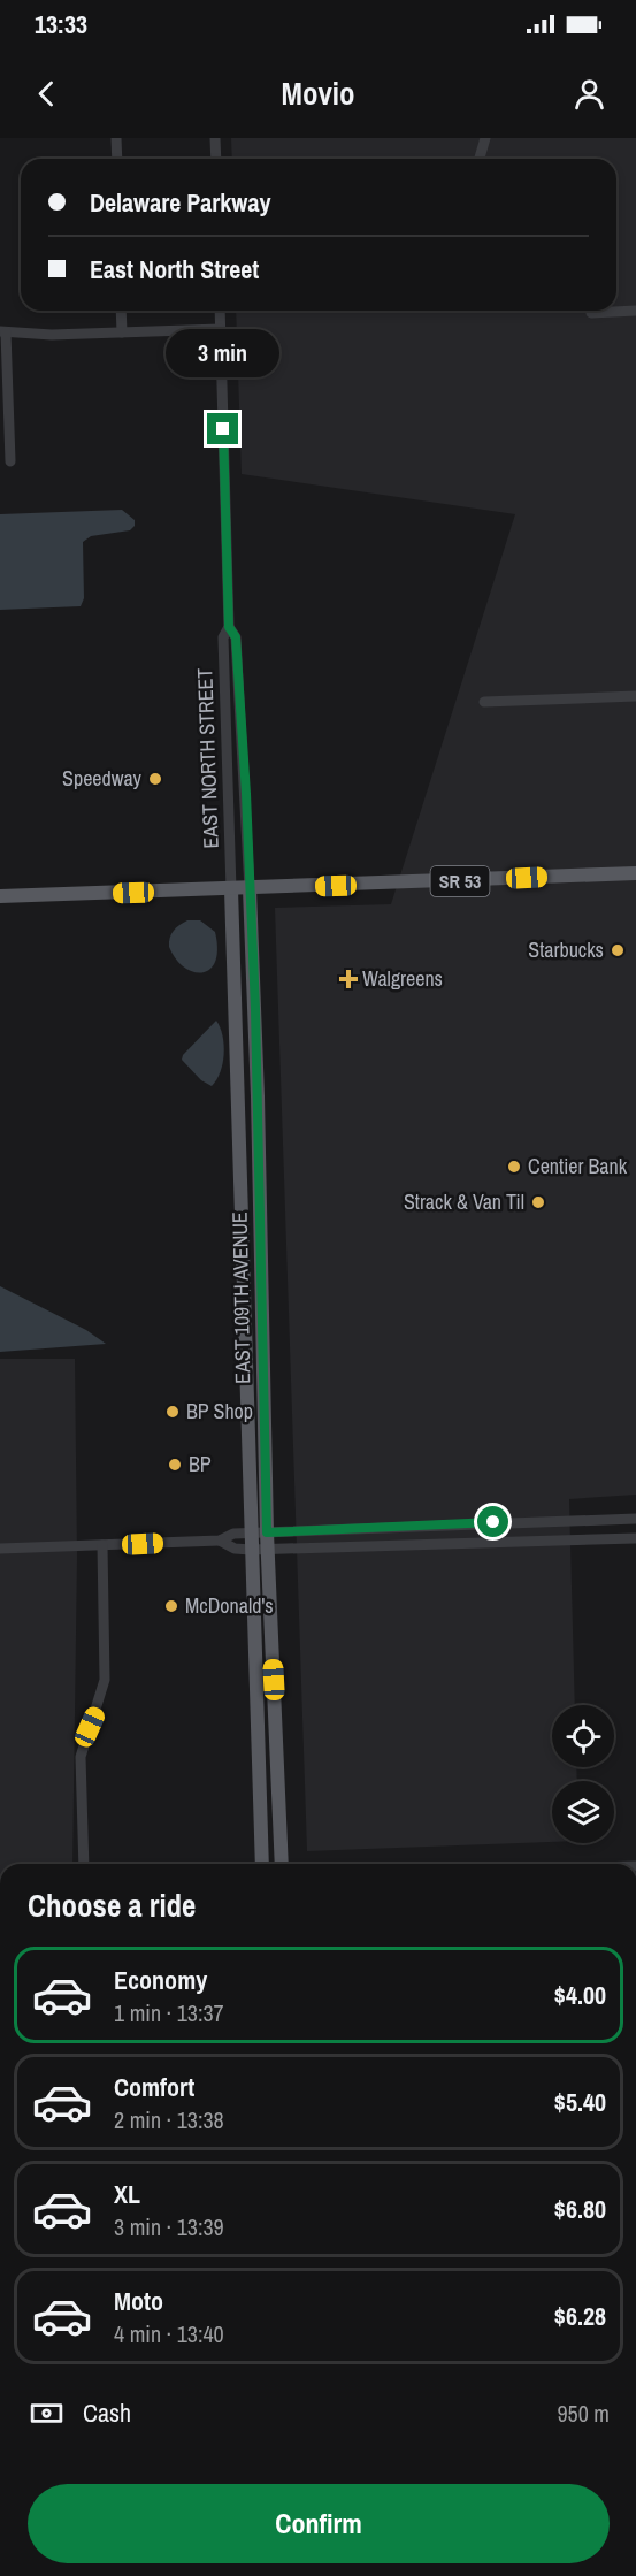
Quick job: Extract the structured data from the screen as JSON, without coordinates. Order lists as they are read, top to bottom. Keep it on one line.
{"streets":{"main road":["SR 53","EAST 109TH AVENUE"],"street":["EAST NORTH STREET"]},"crossings":[["EAST NORTH STREET","SR 53"],["EAST NORTH STREET","EAST 109TH AVENUE"],["SR 53","EAST 109TH AVENUE"]],"places":{"other":["Speedway","Starbucks","Centier Bank","Strack & Van Til","BP Shop","BP","McDonald's"],"health":["Walgreens"]},"page":{"status":"13:33","header":"Movio","banner":["Delaware Parkway","East North Street"],"bubble":"3 min","heading":"Choose a ride","list":[{"name":"Economy","note":"1 min · 13:37","value":"$4.00"},{"name":"Comfort","note":"2 min · 13:38","value":"$5.40"},{"name":"XL","note":"3 min · 13:39","value":"$6.80"},{"name":"Moto","note":"4 min · 13:40","value":"$6.28"}],"pay":["Cash","950 m"],"buttons":"Confirm"}}
